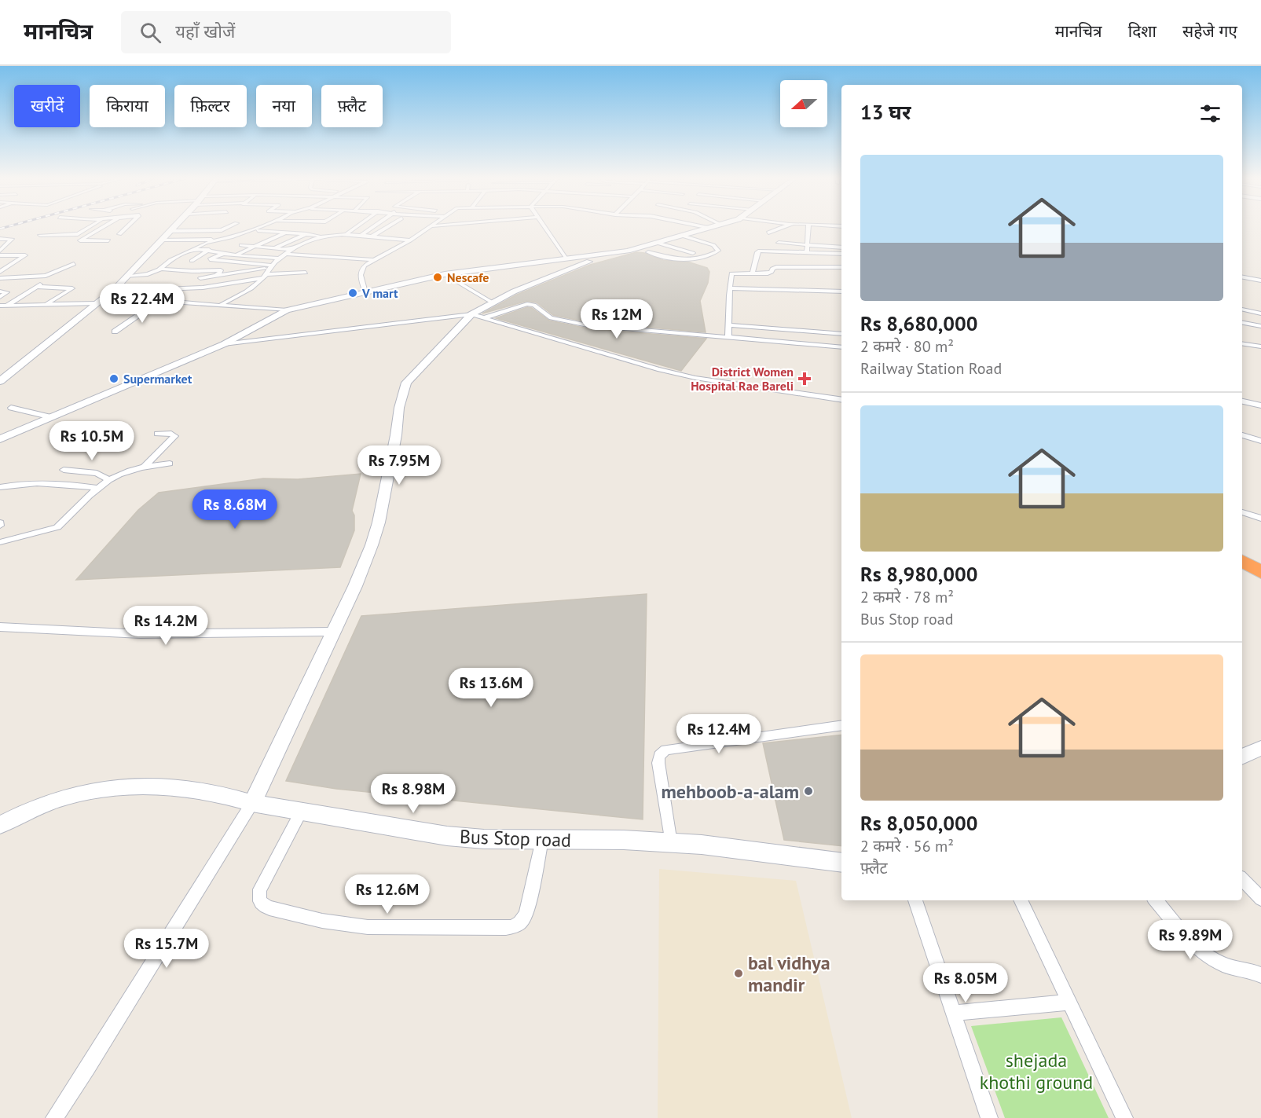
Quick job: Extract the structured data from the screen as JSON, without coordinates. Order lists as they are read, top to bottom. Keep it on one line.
{"streets":{"street":["Bus Stop road"]},"parks":["shejada khothi ground"],"places":{"other":["Nescafe","V mart","Supermarket","mehboob-a-alam","bal vidhya mandir"],"health":["District Women Hospital Rae Bareli"]},"north":"left","page":{"header":"मानचित्र","search":"यहाँ खोजें","nav":["मानचित्र","दिशा","सहेजे गए"],"chip":["खरीदें","किराया","फ़िल्टर","नया","फ़्लैट"],"heading":"13 घर","list":[{"name":"Rs 8,680,000","note":"2 कमरे · 80 m² · Railway Station Road"},{"name":"Rs 8,980,000","note":"2 कमरे · 78 m² · Bus Stop road"},{"name":"Rs 8,050,000","note":"2 कमरे · 56 m² · फ़्लैट"}],"price":["Rs 22.4M","Rs 12M","Rs 10.5M","Rs 7.95M","Rs 8.68M","Rs 14.2M","Rs 13.6M","Rs 12.4M","Rs 8.98M","Rs 12.6M","Rs 9.89M","Rs 15.7M","Rs 8.05M"]}}
